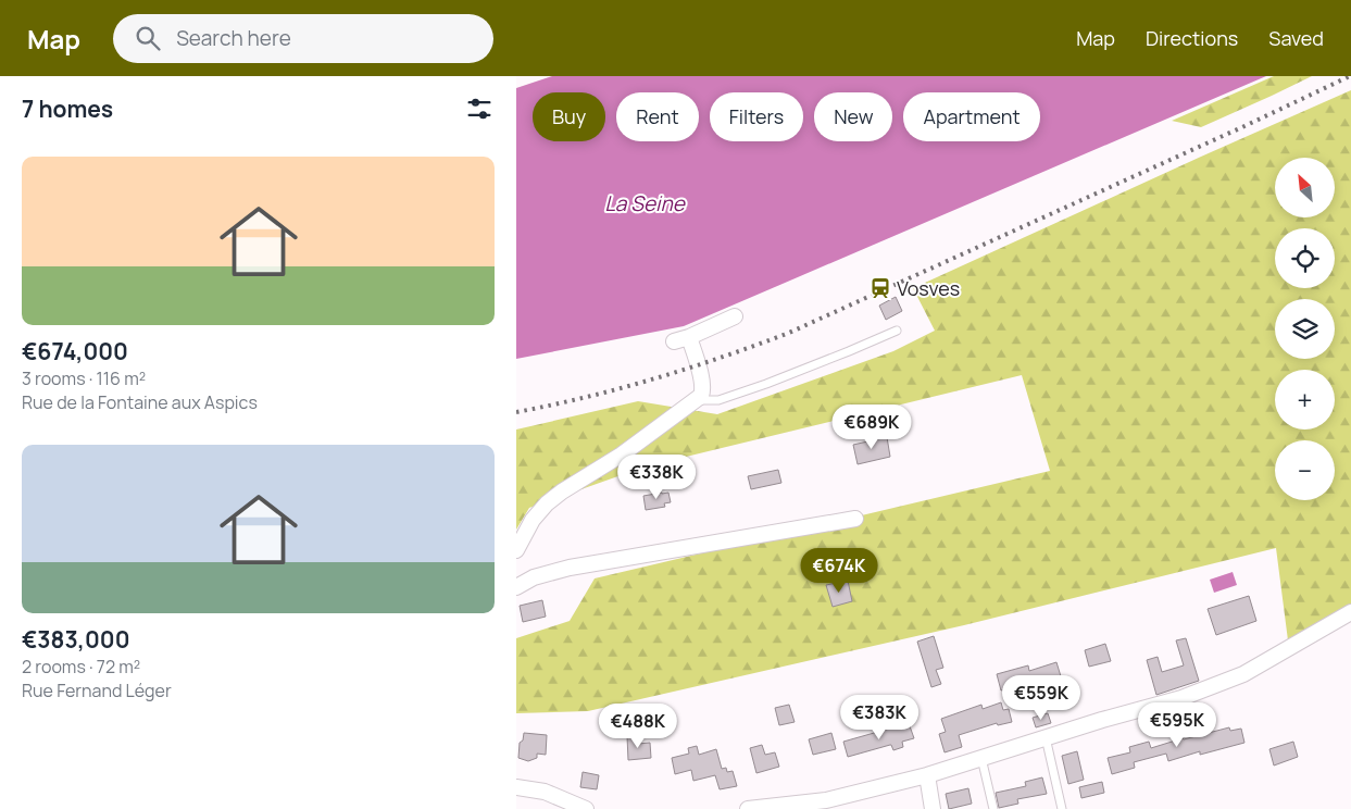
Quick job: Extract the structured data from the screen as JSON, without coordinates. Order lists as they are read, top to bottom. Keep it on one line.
{"water":["La Seine"],"places":{"station":["Vosves"]},"north":"top left","page":{"header":"Map","search":"Search here","nav":["Map","Directions","Saved"],"heading":"7 homes","chip":["Buy","Rent","Filters","New","Apartment"],"list":[{"name":"€674,000","note":"3 rooms · 116 m² · Rue de la Fontaine aux Aspics"},{"name":"€383,000","note":"2 rooms · 72 m² · Rue Fernand Léger"}],"map_buttons":["+","−"],"price":["€689K","€338K","€674K","€559K","€383K","€595K","€488K"]}}
